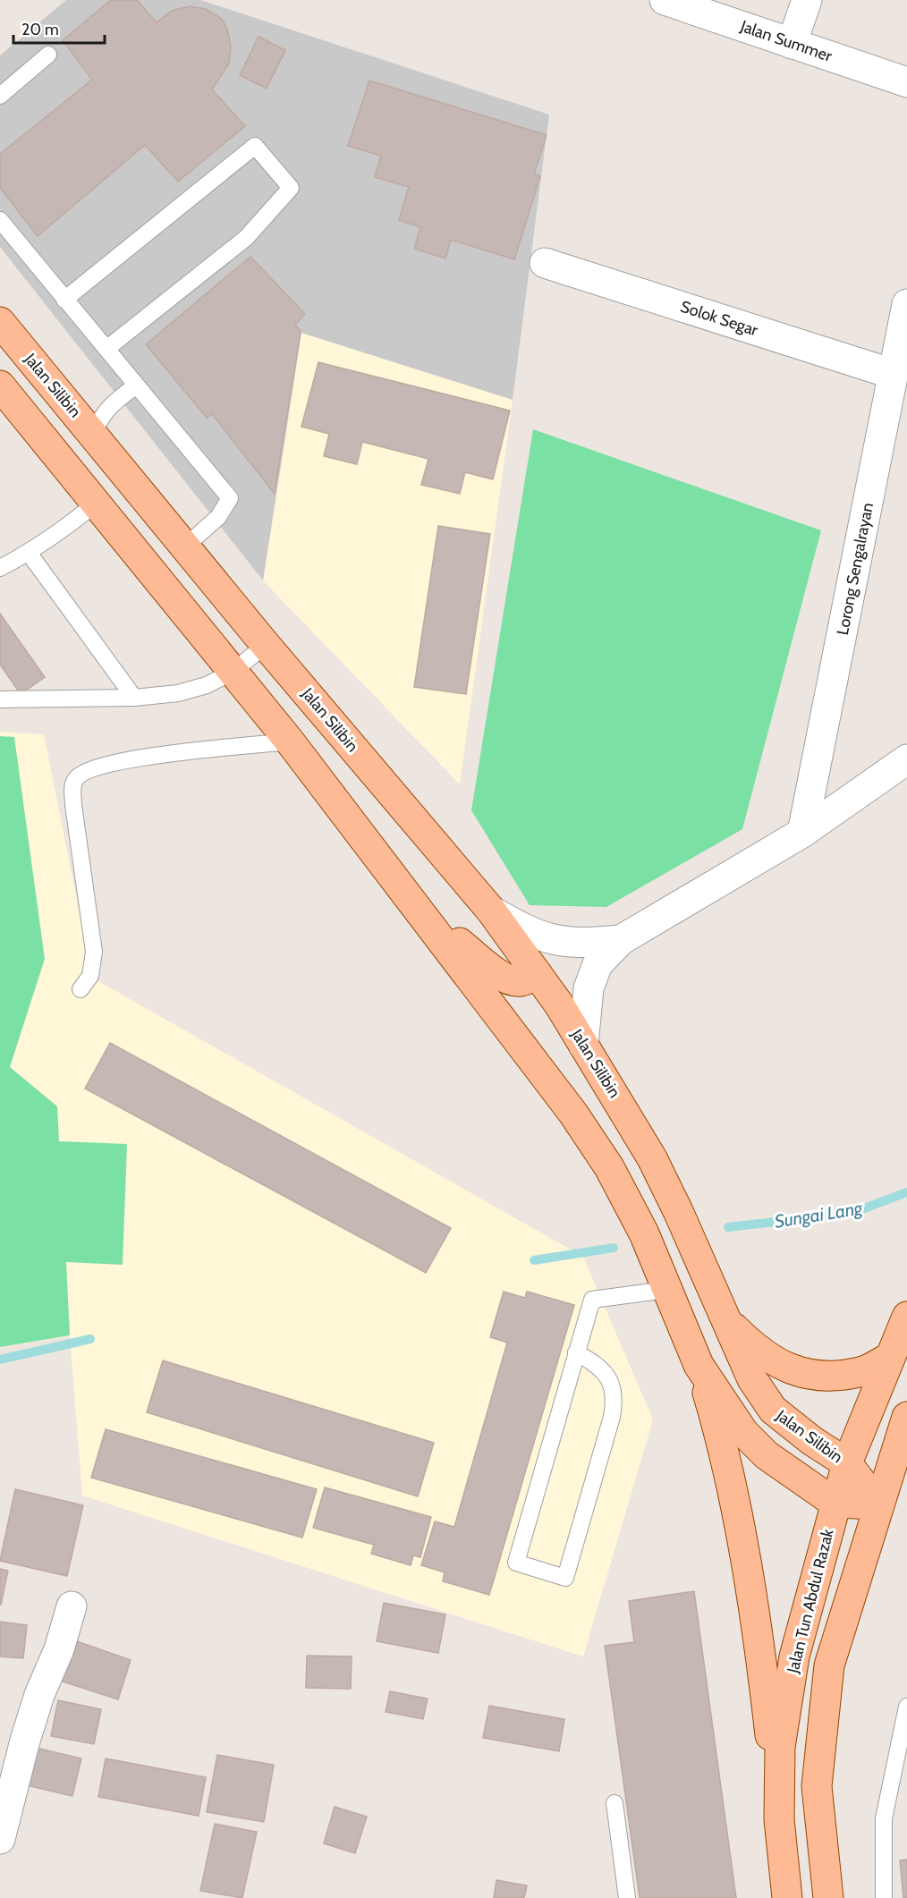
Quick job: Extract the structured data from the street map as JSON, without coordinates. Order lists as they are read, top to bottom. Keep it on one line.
{"streets":{"main road":["Jalan Silibin","Jalan Tun Abdul Razak"],"street":["Jalan Summer","Solok Segar","Lorong Sengalrayan"]},"crossings":[["Solok Segar","Lorong Sengalrayan"],["Jalan Silibin","Jalan Tun Abdul Razak"]],"water":["Sungai Lang"],"scale_bar":"20 m"}
